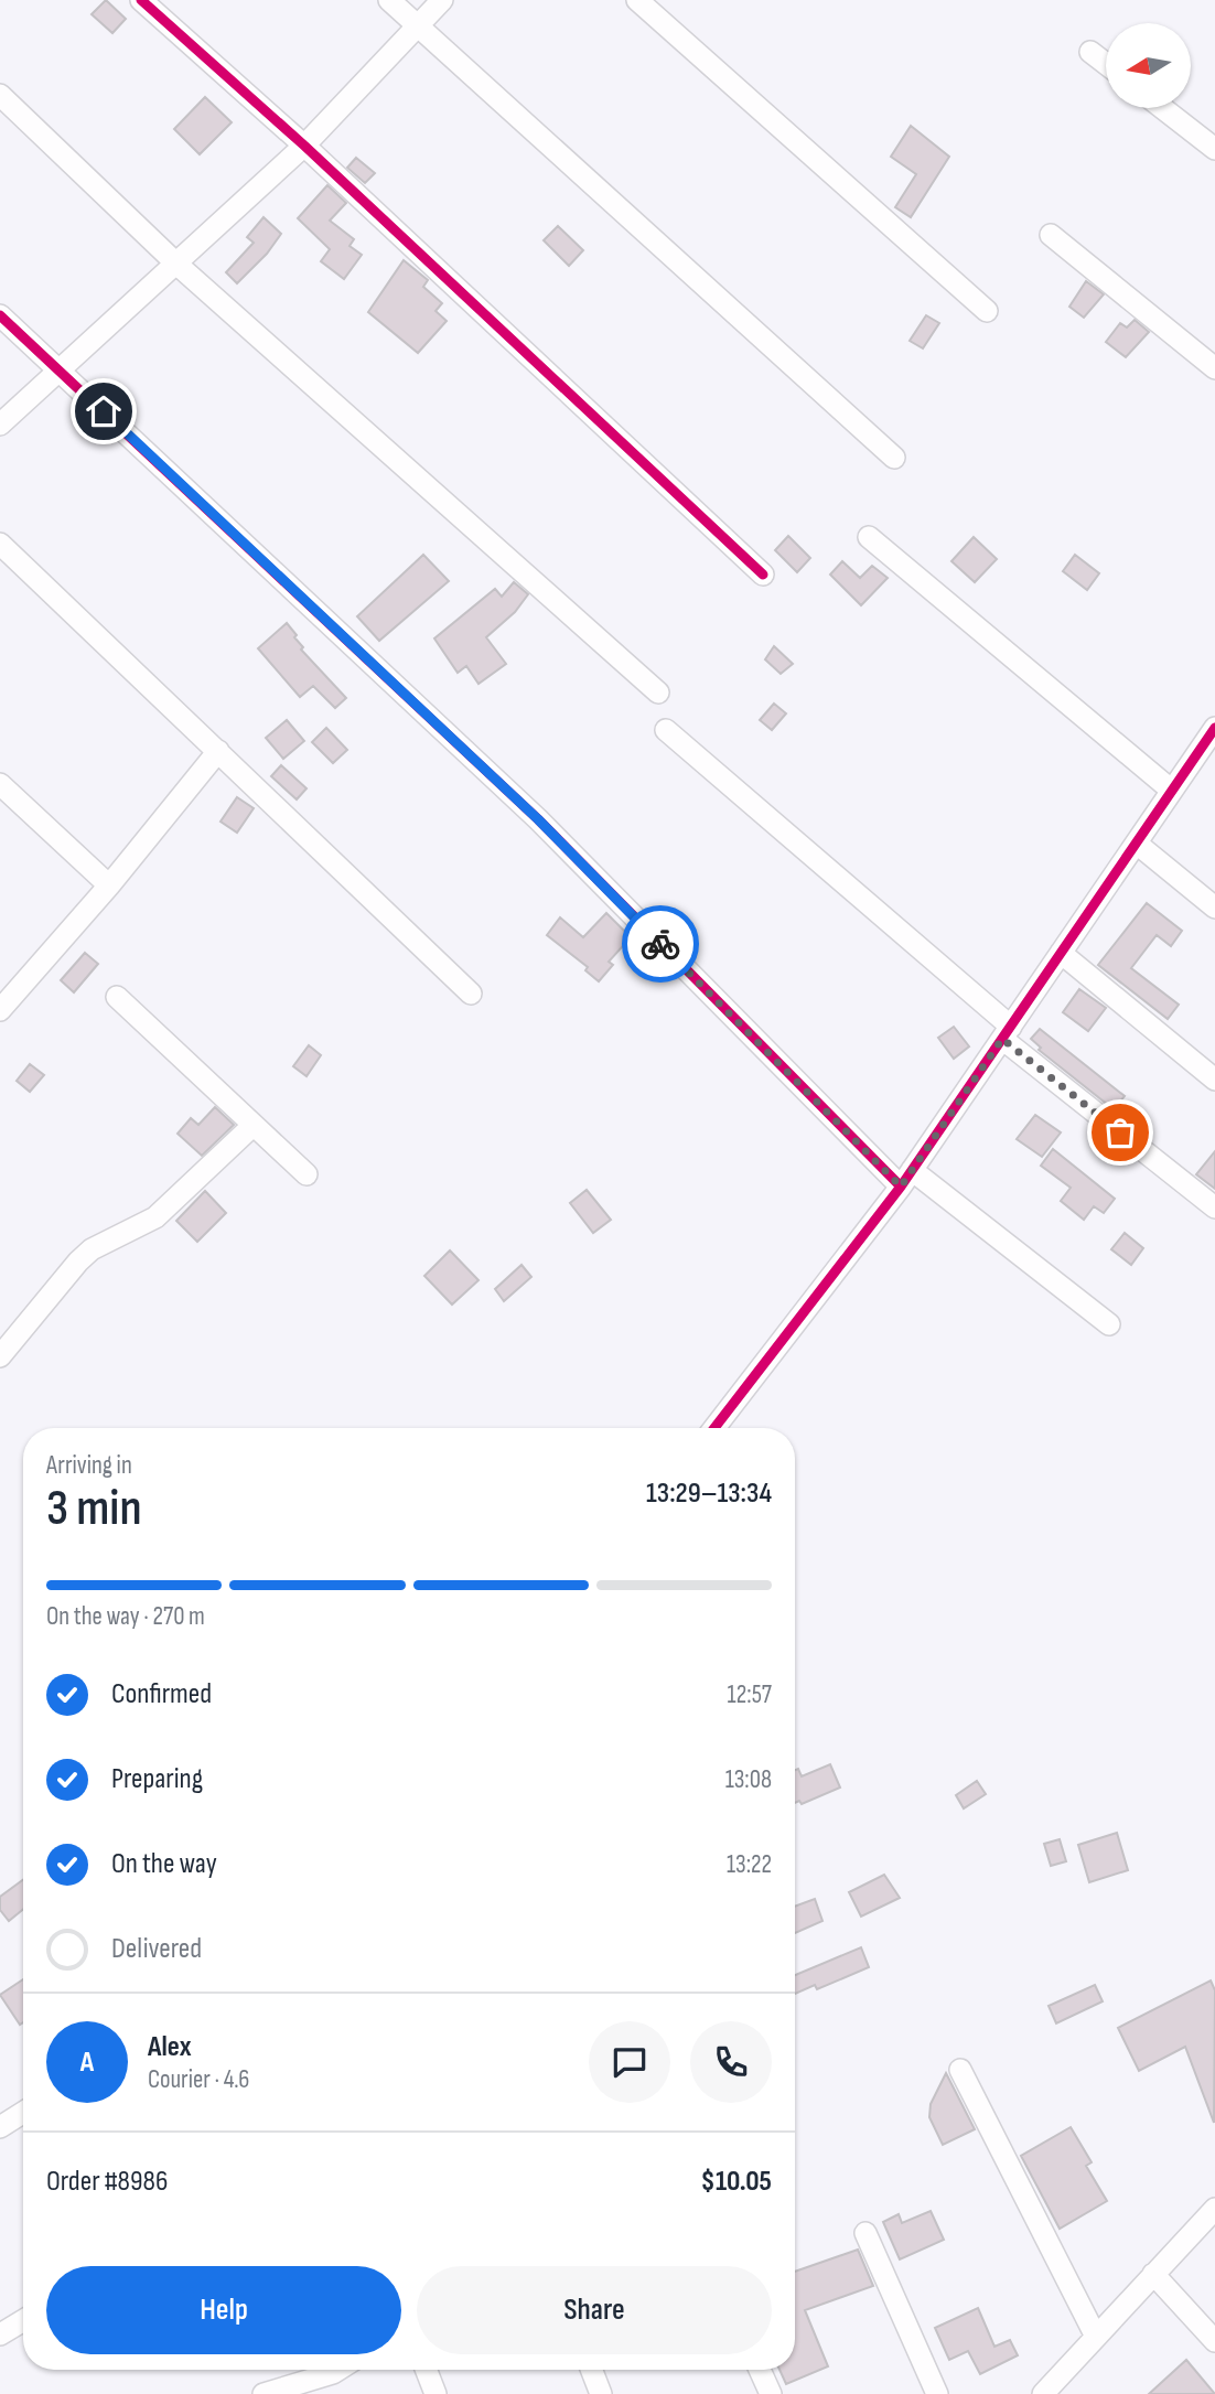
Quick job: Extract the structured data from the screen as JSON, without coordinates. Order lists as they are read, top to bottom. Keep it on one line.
{"north":"left","page":{"heading":["3 min","Arriving in","13:29–13:34"],"panel":["Alex","Courier · 4.6","Order #8986","$10.05"],"bar":"On the way · 270 m","list":[["Confirmed","12:57"],["Preparing","13:08"],["On the way","13:22"],"Delivered"],"round":"A","buttons":["Help","Share"]}}
